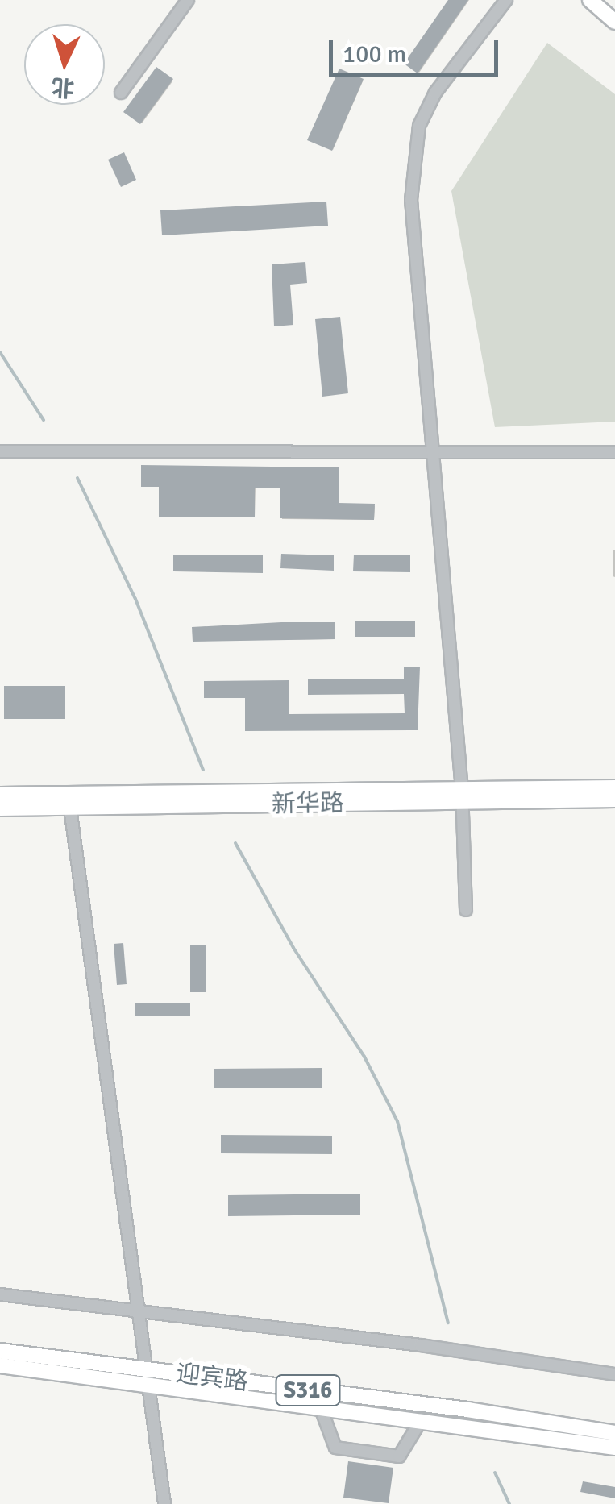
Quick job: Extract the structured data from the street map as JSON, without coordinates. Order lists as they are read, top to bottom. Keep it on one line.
{"streets":{"main road":["新华路","迎宾路","S316"]},"scale_bar":"100 m","north":"bottom"}
